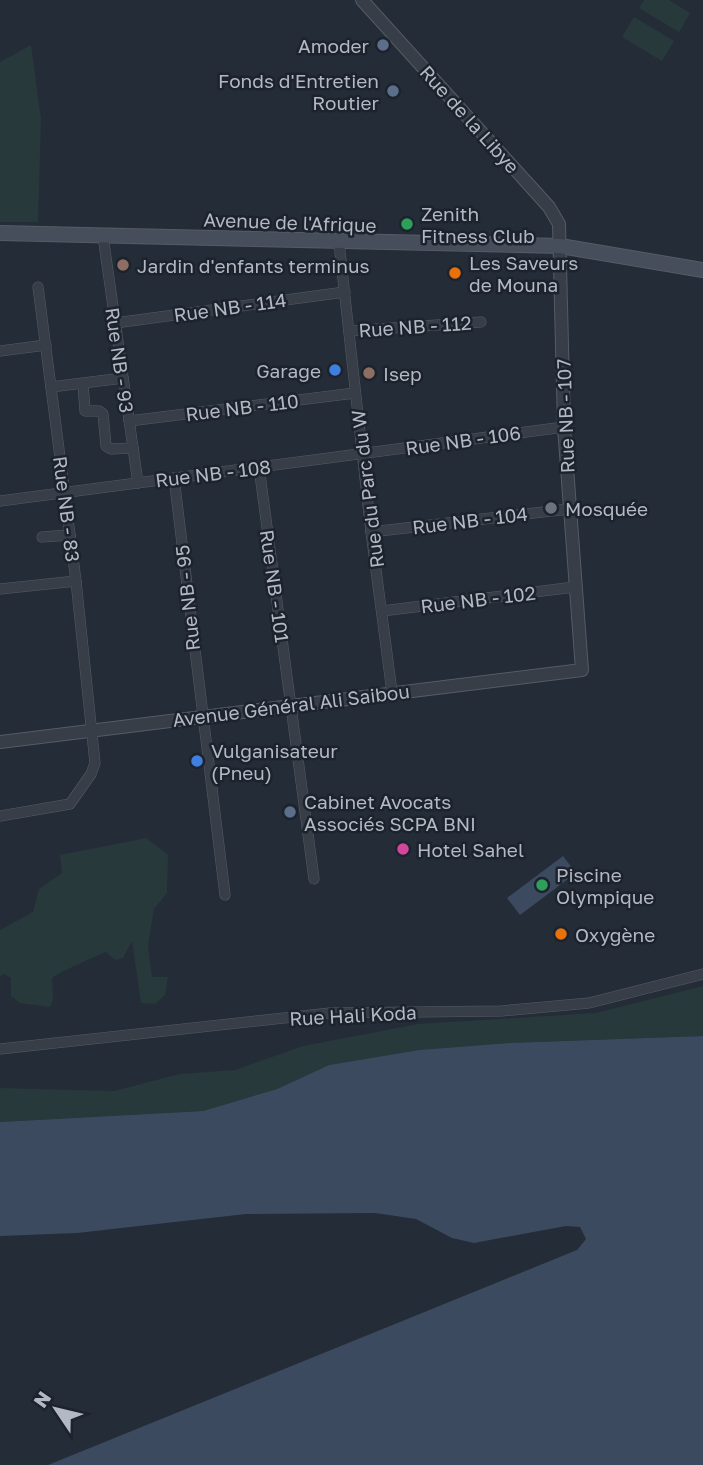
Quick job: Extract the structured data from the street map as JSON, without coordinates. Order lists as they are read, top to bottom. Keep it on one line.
{"streets":{"main road":["Avenue de l'Afrique"],"street":["Rue de la Libye","Rue NB - 114","Rue NB - 112","Rue NB - 93","Rue NB - 110","Rue NB - 107","Rue NB - 106","Rue NB - 108","Rue du Parc du W","Rue NB - 83","Rue NB - 104","Rue NB - 101","Rue NB - 95","Rue NB - 102","Avenue Général Ali Saibou","Rue Hali Koda"]},"crossings":[["Rue de la Libye","Avenue de l'Afrique"],["Rue de la Libye","Rue NB - 107"],["Avenue de l'Afrique","Rue NB - 93"],["Avenue de l'Afrique","Rue NB - 107"],["Avenue de l'Afrique","Rue du Parc du W"],["Rue NB - 114","Rue NB - 93"],["Rue NB - 114","Rue du Parc du W"],["Rue NB - 112","Rue du Parc du W"],["Rue NB - 93","Rue NB - 110"],["Rue NB - 93","Rue NB - 108"],["Rue NB - 110","Rue du Parc du W"],["Rue NB - 107","Rue NB - 106"],["Rue NB - 107","Rue NB - 104"],["Rue NB - 107","Rue NB - 102"],["Rue NB - 107","Avenue Général Ali Saibou"],["Rue NB - 106","Rue NB - 108"],["Rue NB - 106","Rue du Parc du W"],["Rue NB - 108","Rue du Parc du W"],["Rue NB - 108","Rue NB - 83"],["Rue NB - 108","Rue NB - 101"],["Rue NB - 108","Rue NB - 95"],["Rue du Parc du W","Rue NB - 104"],["Rue du Parc du W","Rue NB - 102"],["Rue du Parc du W","Avenue Général Ali Saibou"],["Rue NB - 83","Avenue Général Ali Saibou"],["Rue NB - 101","Avenue Général Ali Saibou"],["Rue NB - 95","Avenue Général Ali Saibou"]],"places":["Amoder","Fonds d'Entretien Routier","Zenith Fitness Club","Jardin d'enfants terminus","Les Saveurs de Mouna","Garage","Isep","Mosquée","Vulganisateur (Pneu)","Cabinet Avocats Associés SCPA BNI","Hotel Sahel","Piscine Olympique","Oxygène"],"north":"top left"}
